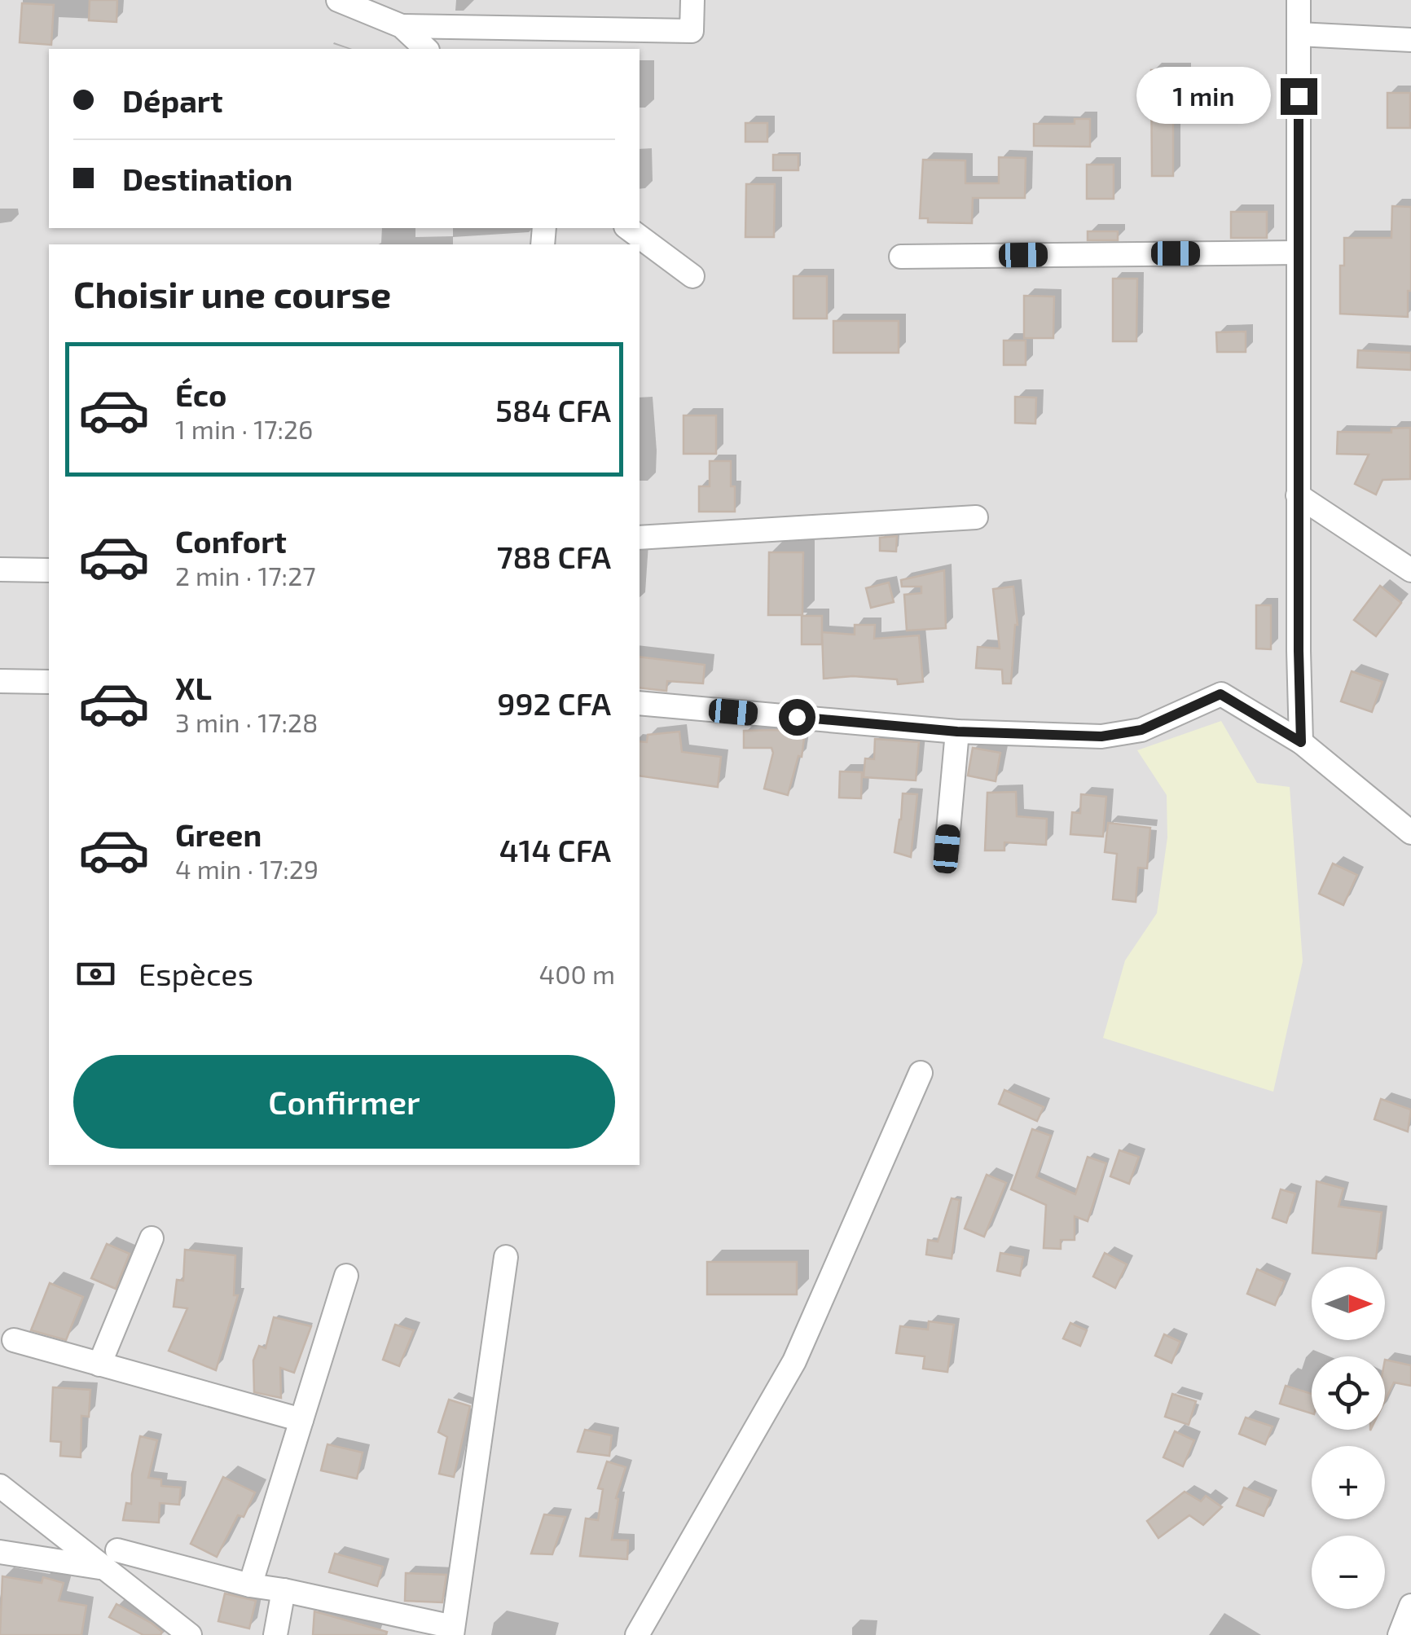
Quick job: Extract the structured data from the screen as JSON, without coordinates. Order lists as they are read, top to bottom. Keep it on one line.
{"north":"right","page":{"banner":["Départ","Destination"],"bubble":"1 min","heading":"Choisir une course","list":[{"name":"Éco","note":"1 min · 17:26","value":"584 CFA"},{"name":"Confort","note":"2 min · 17:27","value":"788 CFA"},{"name":"XL","note":"3 min · 17:28","value":"992 CFA"},{"name":"Green","note":"4 min · 17:29","value":"414 CFA"}],"pay":["Espèces","400 m"],"buttons":"Confirmer","map_buttons":["+","−"]}}
